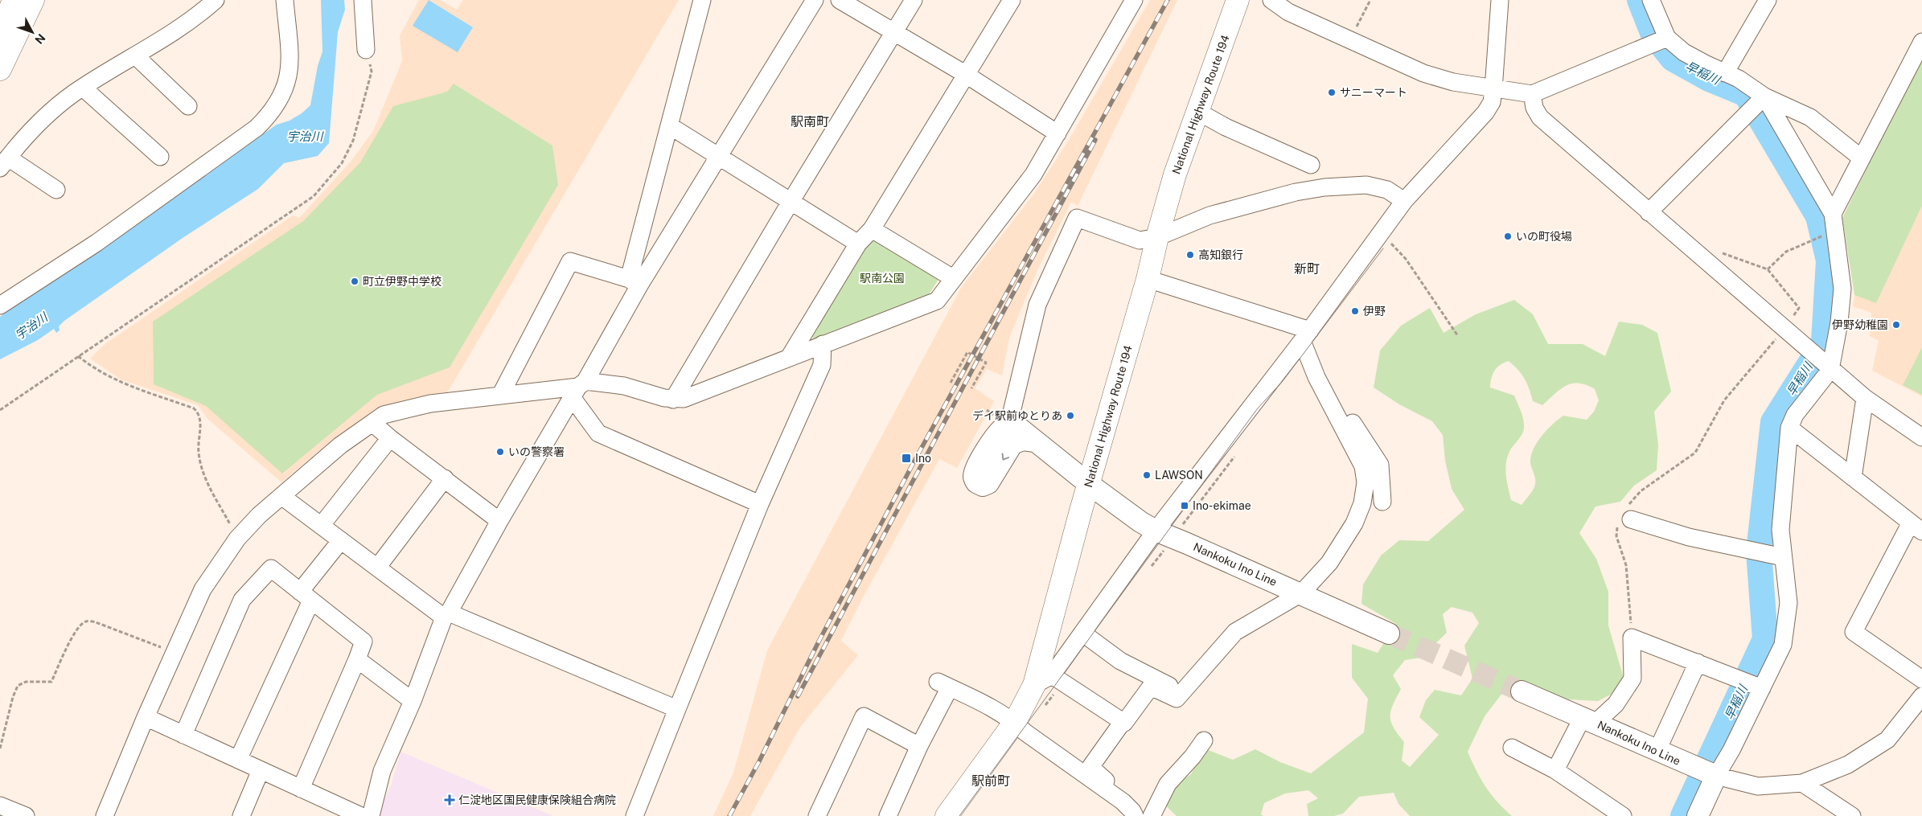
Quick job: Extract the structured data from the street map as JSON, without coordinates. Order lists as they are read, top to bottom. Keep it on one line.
{"streets":{"highway":["National Highway Route 194"],"main road":["Nankoku Ino Line"]},"crossings":[["National Highway Route 194","Nankoku Ino Line"]],"districts":["駅南町","新町","駅前町"],"water":["早稲川","宇治川"],"parks":["駅南公園"],"places":{"other":["サニーマート","いの町役場","高知銀行","町立伊野中学校","伊野","伊野幼稚園","デイ駅前ゆとりあ","いの警察署","LAWSON"],"transit":["Ino","Ino-ekimae"],"health":["仁淀地区国民健康保険組合病院"]},"north":"bottom right"}
